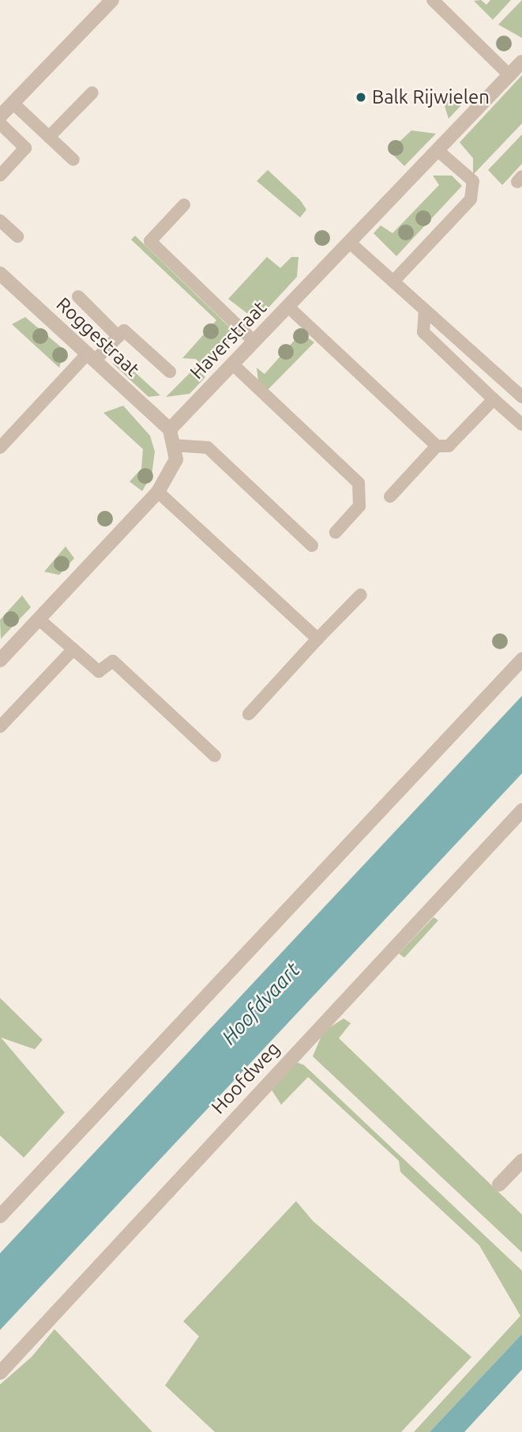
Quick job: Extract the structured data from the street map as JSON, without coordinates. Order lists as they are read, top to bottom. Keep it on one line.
{"streets":{"street":["Roggestraat","Haverstraat","Hoofdweg"]},"crossings":[["Roggestraat","Haverstraat"]],"water":["Hoofdvaart"],"places":["Balk Rijwielen"]}
